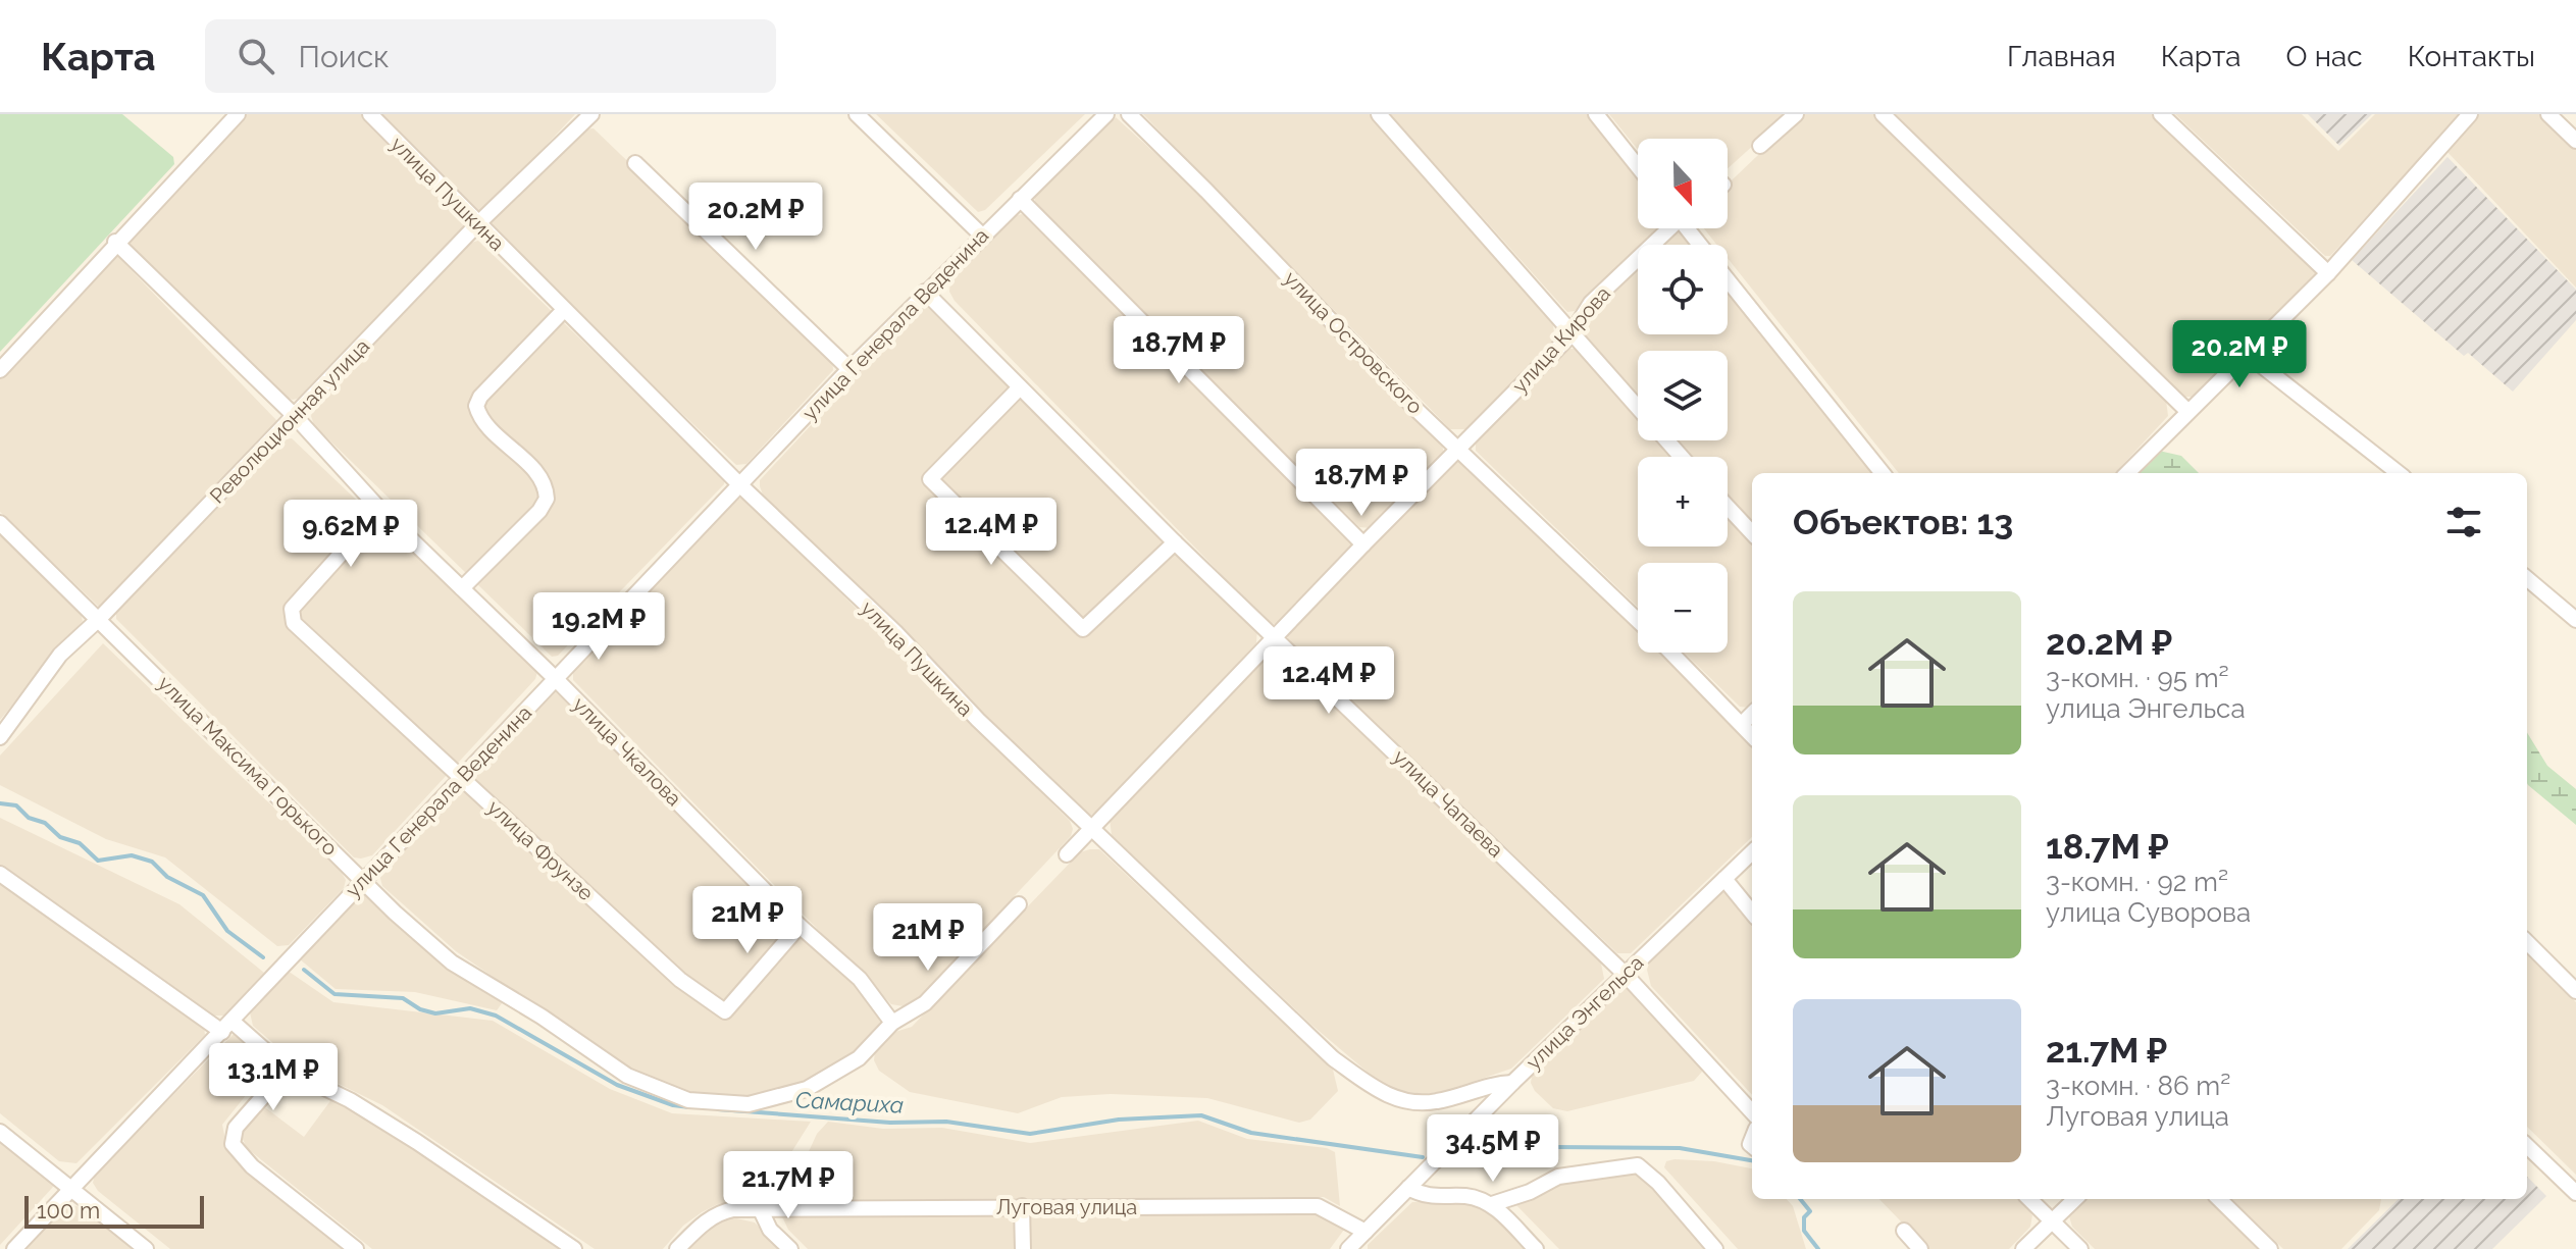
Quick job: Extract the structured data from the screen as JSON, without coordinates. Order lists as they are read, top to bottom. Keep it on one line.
{"streets":{"street":["улица Пушкина","улица Генерала Веденина","улица Кирова","улица Островского","Революционная улица","улица Чкалова","улица Максима Горького","улица Чапаева","улица Фрунзе","улица Энгельса","Луговая улица"]},"crossings":[["улица Пушкина","улица Генерала Веденина"],["улица Пушкина","улица Кирова"],["улица Пушкина","Революционная улица"],["улица Пушкина","улица Энгельса"],["улица Генерала Веденина","улица Чкалова"],["улица Генерала Веденина","улица Максима Горького"],["улица Генерала Веденина","улица Чапаева"],["улица Генерала Веденина","улица Фрунзе"],["улица Кирова","улица Островского"],["улица Кирова","улица Чапаева"],["Революционная улица","улица Чкалова"],["Революционная улица","улица Максима Горького"],["улица Чкалова","улица Максима Горького"],["улица Чкалова","улица Фрунзе"],["улица Чапаева","улица Энгельса"],["улица Энгельса","Луговая улица"]],"water":["Самариха"],"scale_bar":"100 m","north":"bottom","page":{"header":"Карта","search":"Поиск","nav":["Главная","Карта","О нас","Контакты"],"map_buttons":["+","−"],"price":["20.2M ₽","18.7M ₽","20.2M ₽","18.7M ₽","12.4M ₽","9.62M ₽","19.2M ₽","12.4M ₽","21M ₽","21M ₽","13.1M ₽","34.5M ₽","21.7M ₽"],"heading":"Объектов: 13","list":[{"name":"20.2M ₽","note":"3-комн. · 95 m² · улица Энгельса"},{"name":"18.7M ₽","note":"3-комн. · 92 m² · улица Суворова"},{"name":"21.7M ₽","note":"3-комн. · 86 m² · Луговая улица"}],"scale":"100 m"}}
